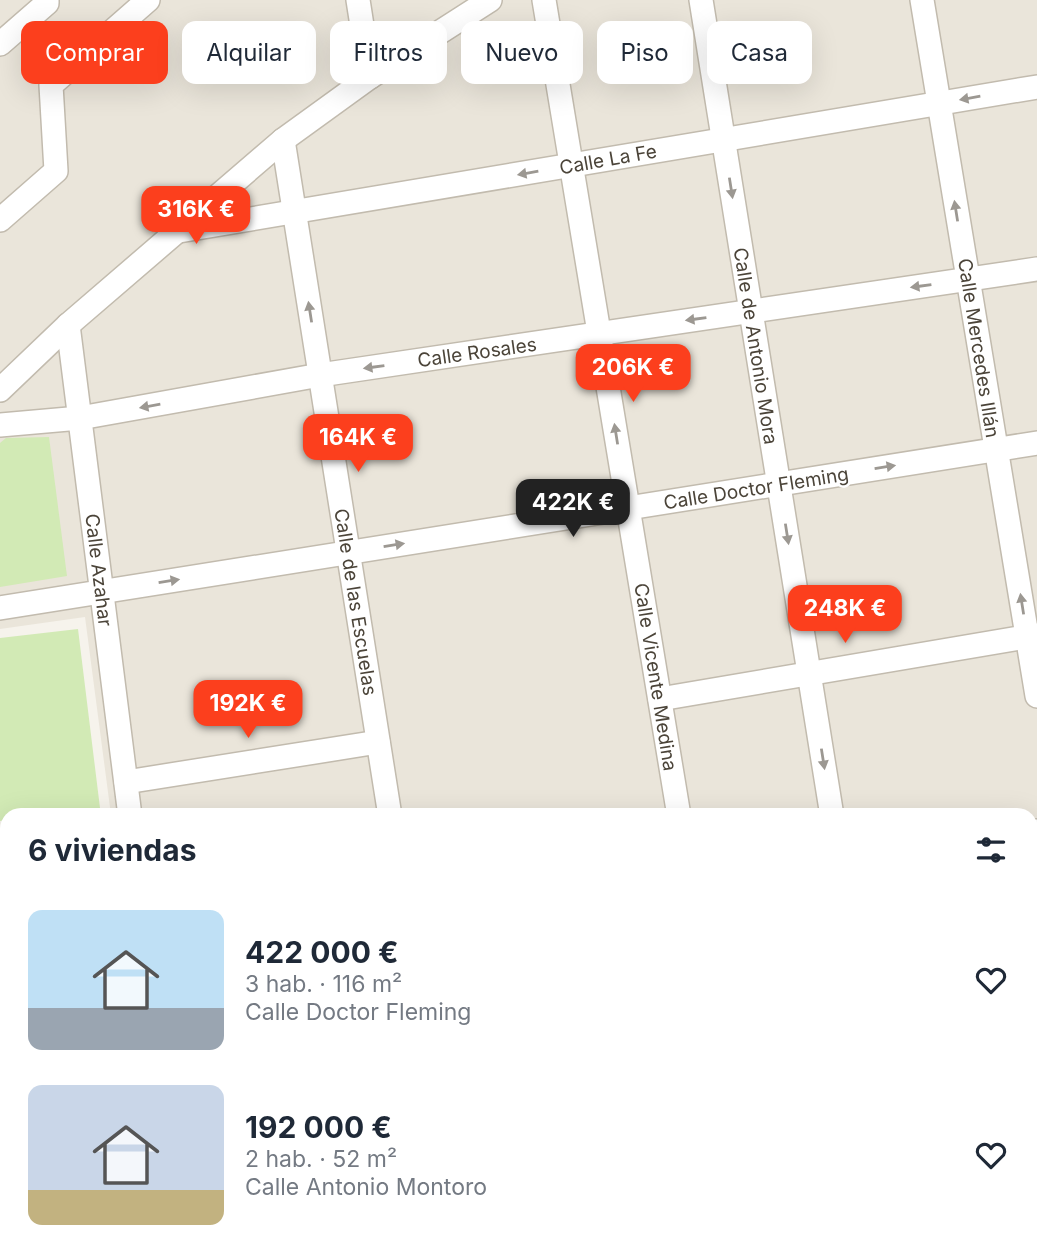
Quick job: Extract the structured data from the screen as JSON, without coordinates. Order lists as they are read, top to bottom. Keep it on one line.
{"streets":{"street":["Calle La Fe","Calle de Antonio Mora","Calle Mercedes Illán","Calle Rosales","Calle Doctor Fleming","Calle Azahar","Calle de las Escuelas","Calle Vicente Medina"]},"crossings":[["Calle La Fe","Calle de Antonio Mora"],["Calle La Fe","Calle Mercedes Illán"],["Calle La Fe","Calle de las Escuelas"],["Calle La Fe","Calle Vicente Medina"],["Calle de Antonio Mora","Calle Rosales"],["Calle de Antonio Mora","Calle Doctor Fleming"],["Calle Mercedes Illán","Calle Rosales"],["Calle Mercedes Illán","Calle Doctor Fleming"],["Calle Rosales","Calle Azahar"],["Calle Rosales","Calle de las Escuelas"],["Calle Rosales","Calle Vicente Medina"],["Calle Doctor Fleming","Calle Azahar"],["Calle Doctor Fleming","Calle de las Escuelas"],["Calle Doctor Fleming","Calle Vicente Medina"]],"one_way":["Calle La Fe","Calle de Antonio Mora","Calle Mercedes Illán","Calle Rosales"],"page":{"chip":["Comprar","Alquilar","Filtros","Nuevo","Piso","Casa"],"price":["316K €","206K €","164K €","422K €","248K €","192K €"],"heading":"6 viviendas","list":[{"name":"422 000 €","note":"3 hab. · 116 m² · Calle Doctor Fleming"},{"name":"192 000 €","note":"2 hab. · 52 m² · Calle Antonio Montoro"}]}}
